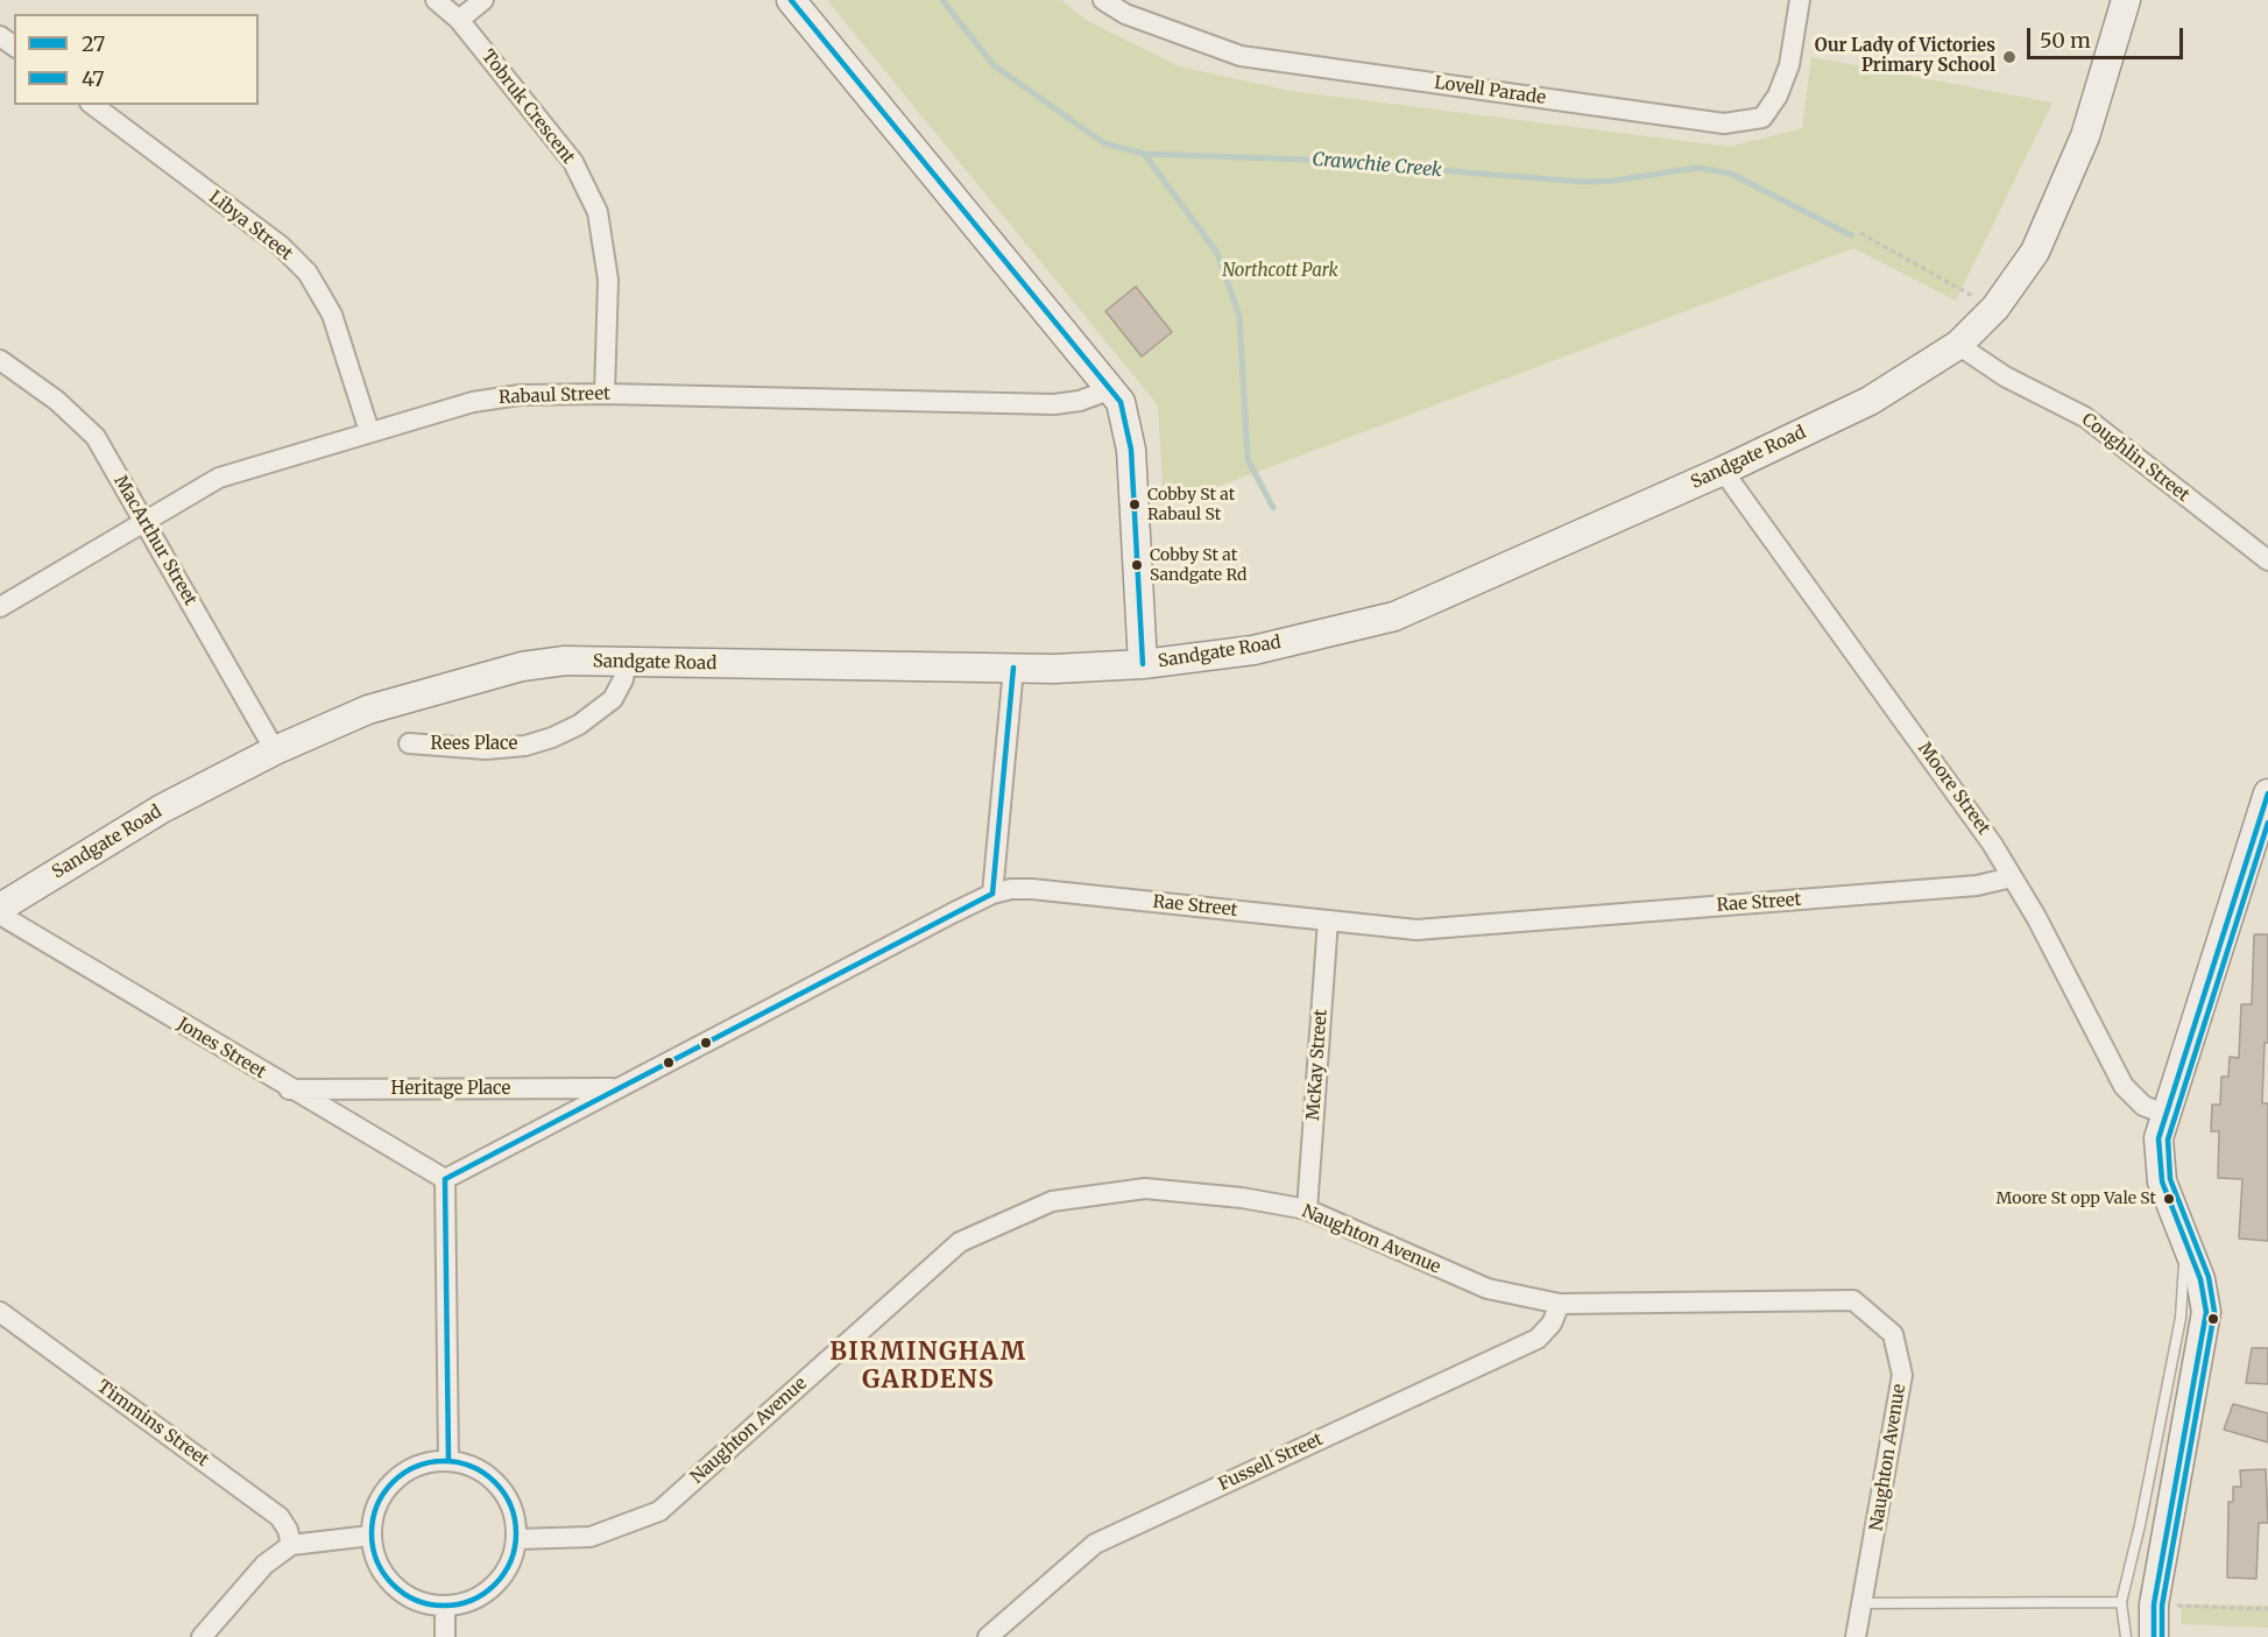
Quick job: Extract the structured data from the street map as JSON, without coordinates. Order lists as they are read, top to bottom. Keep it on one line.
{"streets":{"main road":["Sandgate Road"],"street":["Lovell Parade","Tobruk Crescent","Libya Street","Rabaul Street","Coughlin Street","MacArthur Street","Rees Place","Moore Street","Rae Street","Jones Street","McKay Street","Heritage Place","Naughton Avenue","Timmins Street","Fussell Street"]},"crossings":[["Tobruk Crescent","Rabaul Street"],["Libya Street","Rabaul Street"],["Rabaul Street","MacArthur Street"],["Sandgate Road","Coughlin Street"],["Sandgate Road","MacArthur Street"],["Sandgate Road","Rees Place"],["Sandgate Road","Moore Street"],["Moore Street","Rae Street"],["Rae Street","Jones Street"],["Rae Street","McKay Street"],["Rae Street","Heritage Place"],["Jones Street","Heritage Place"],["McKay Street","Naughton Avenue"],["Naughton Avenue","Fussell Street"]],"districts":["BIRMINGHAM GARDENS"],"water":["Crawchie Creek"],"parks":["Northcott Park"],"places":["Our Lady of Victories Primary School","Cobby St at Rabaul St","Cobby St at Sandgate Rd","Moore St opp Vale St"],"lines":["transit line 27","transit line 47"],"legend":["27","47"],"scale_bar":"50 m"}
